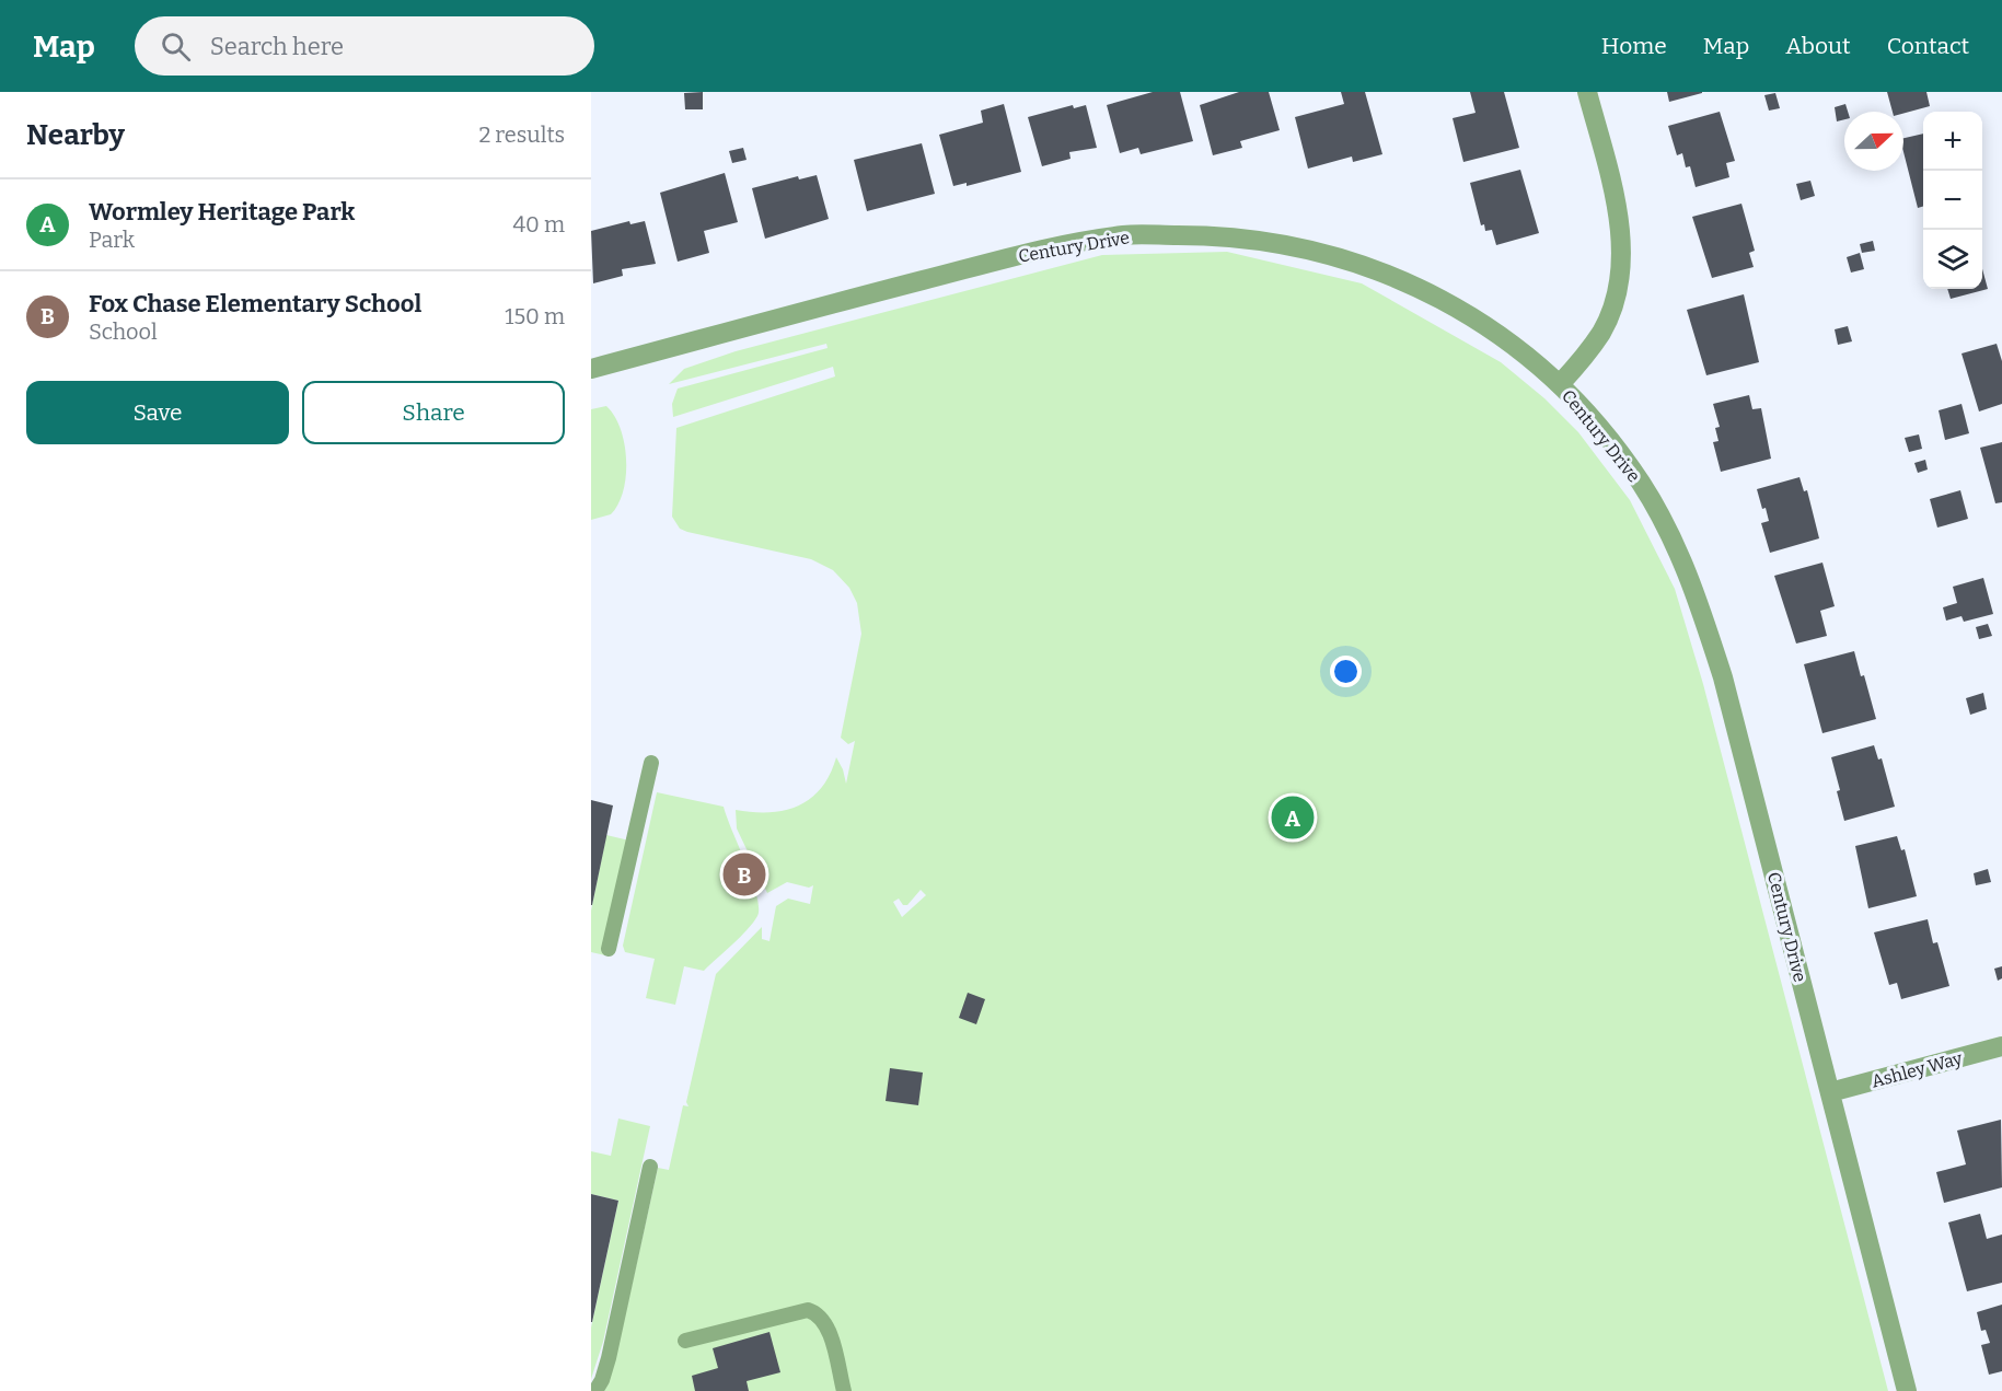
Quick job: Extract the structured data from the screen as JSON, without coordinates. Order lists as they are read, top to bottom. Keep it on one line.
{"streets":{"street":["Century Drive","Ashley Way"]},"crossings":[["Century Drive","Ashley Way"]],"north":"right","page":{"header":"Map","search":"Search here","nav":["Home","Map","About","Contact"],"heading":["Nearby","2 results"],"map_buttons":["+","−"],"list":[{"mark":"A","name":"Wormley Heritage Park","note":"Park","value":"40 m"},{"mark":"B","name":"Fox Chase Elementary School","note":"School","value":"150 m"}],"buttons":["Save","Share"],"pins":["A","B"]}}
